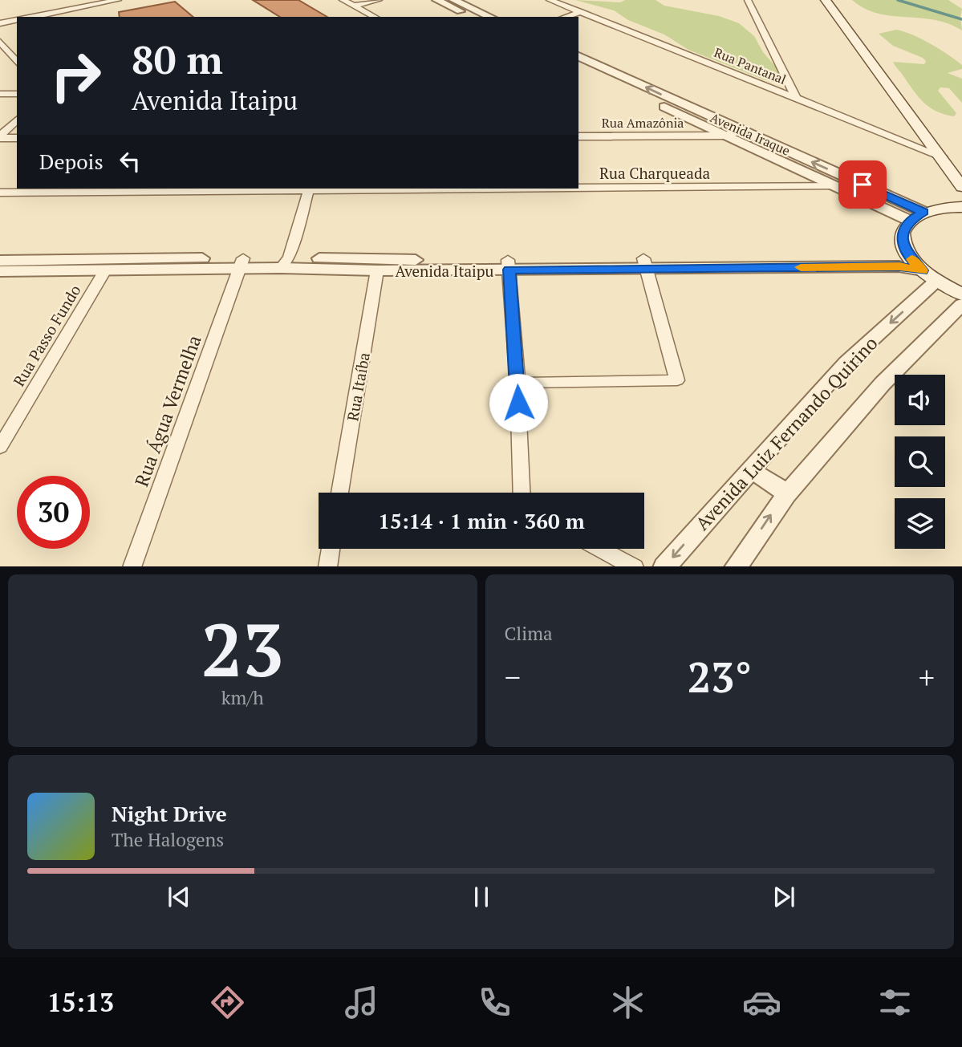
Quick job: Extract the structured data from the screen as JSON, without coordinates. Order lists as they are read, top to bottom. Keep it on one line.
{"streets":{"street":["Rua Pantanal","Rua Amazônia","Avenida Iraque","Rua Charqueada","Avenida Itaipu","Rua Passo Fundo","Rua Itaíba","Rua Água Vermelha","Avenida Luiz Fernando Quirino"]},"crossings":[["Rua Amazônia","Avenida Iraque"],["Avenida Iraque","Rua Charqueada"],["Avenida Itaipu","Rua Passo Fundo"],["Avenida Itaipu","Rua Itaíba"],["Avenida Itaipu","Rua Água Vermelha"],["Avenida Itaipu","Avenida Luiz Fernando Quirino"]],"page":{"turn":["80 m","Avenida Itaipu"],"then":"Depois","limit":"30","trip":"15:14 · 1 min · 360 m","tile":[["23","km/h"],"Clima"],"heat":["−","23°","+"],"song":["Night Drive","The Halogens"],"tabs":"15:13"}}
